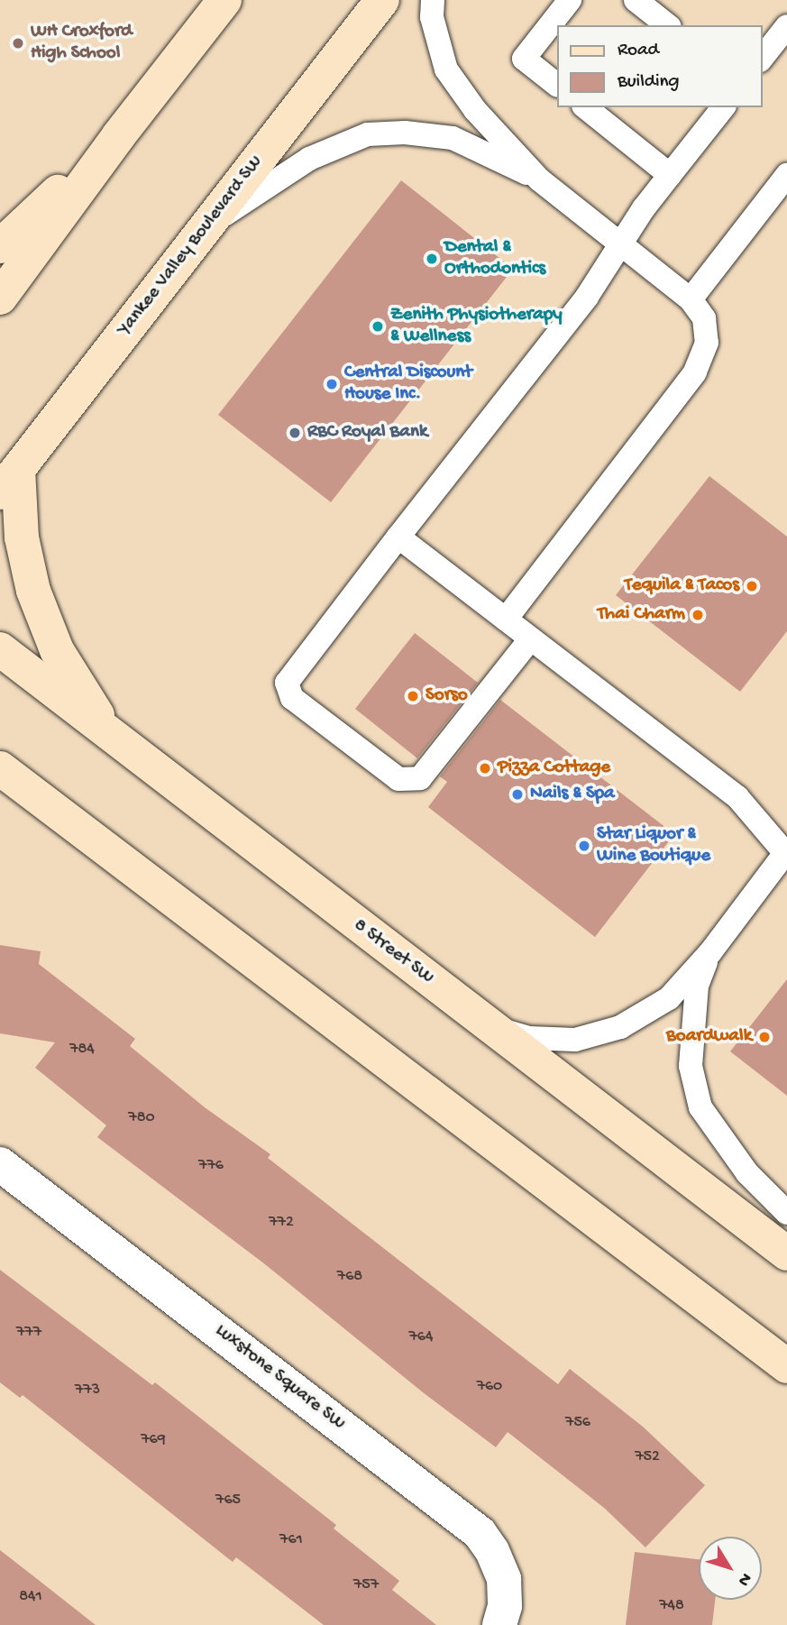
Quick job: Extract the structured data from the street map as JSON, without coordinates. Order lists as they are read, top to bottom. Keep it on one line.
{"streets":{"main road":["Yankee Valley Boulevard SW","8 Street SW"],"street":["Luxstone Square SW"]},"places":["WH Croxford High School","Dental & Orthodontics","Zenith Physiotherapy & Wellness","Central Discount House Inc.","RBC Royal Bank","Tequila & Tacos","Thai Charm","Sorso","Pizza Cottage","Nails & Spa","Star Liquor & Wine Boutique","Boardwalk"],"house_numbers":["784","780","776","772","768","777","764","760","773","756","769","752","765","761","757","841","748"],"legend":["Road","Building"],"north":"bottom right"}
